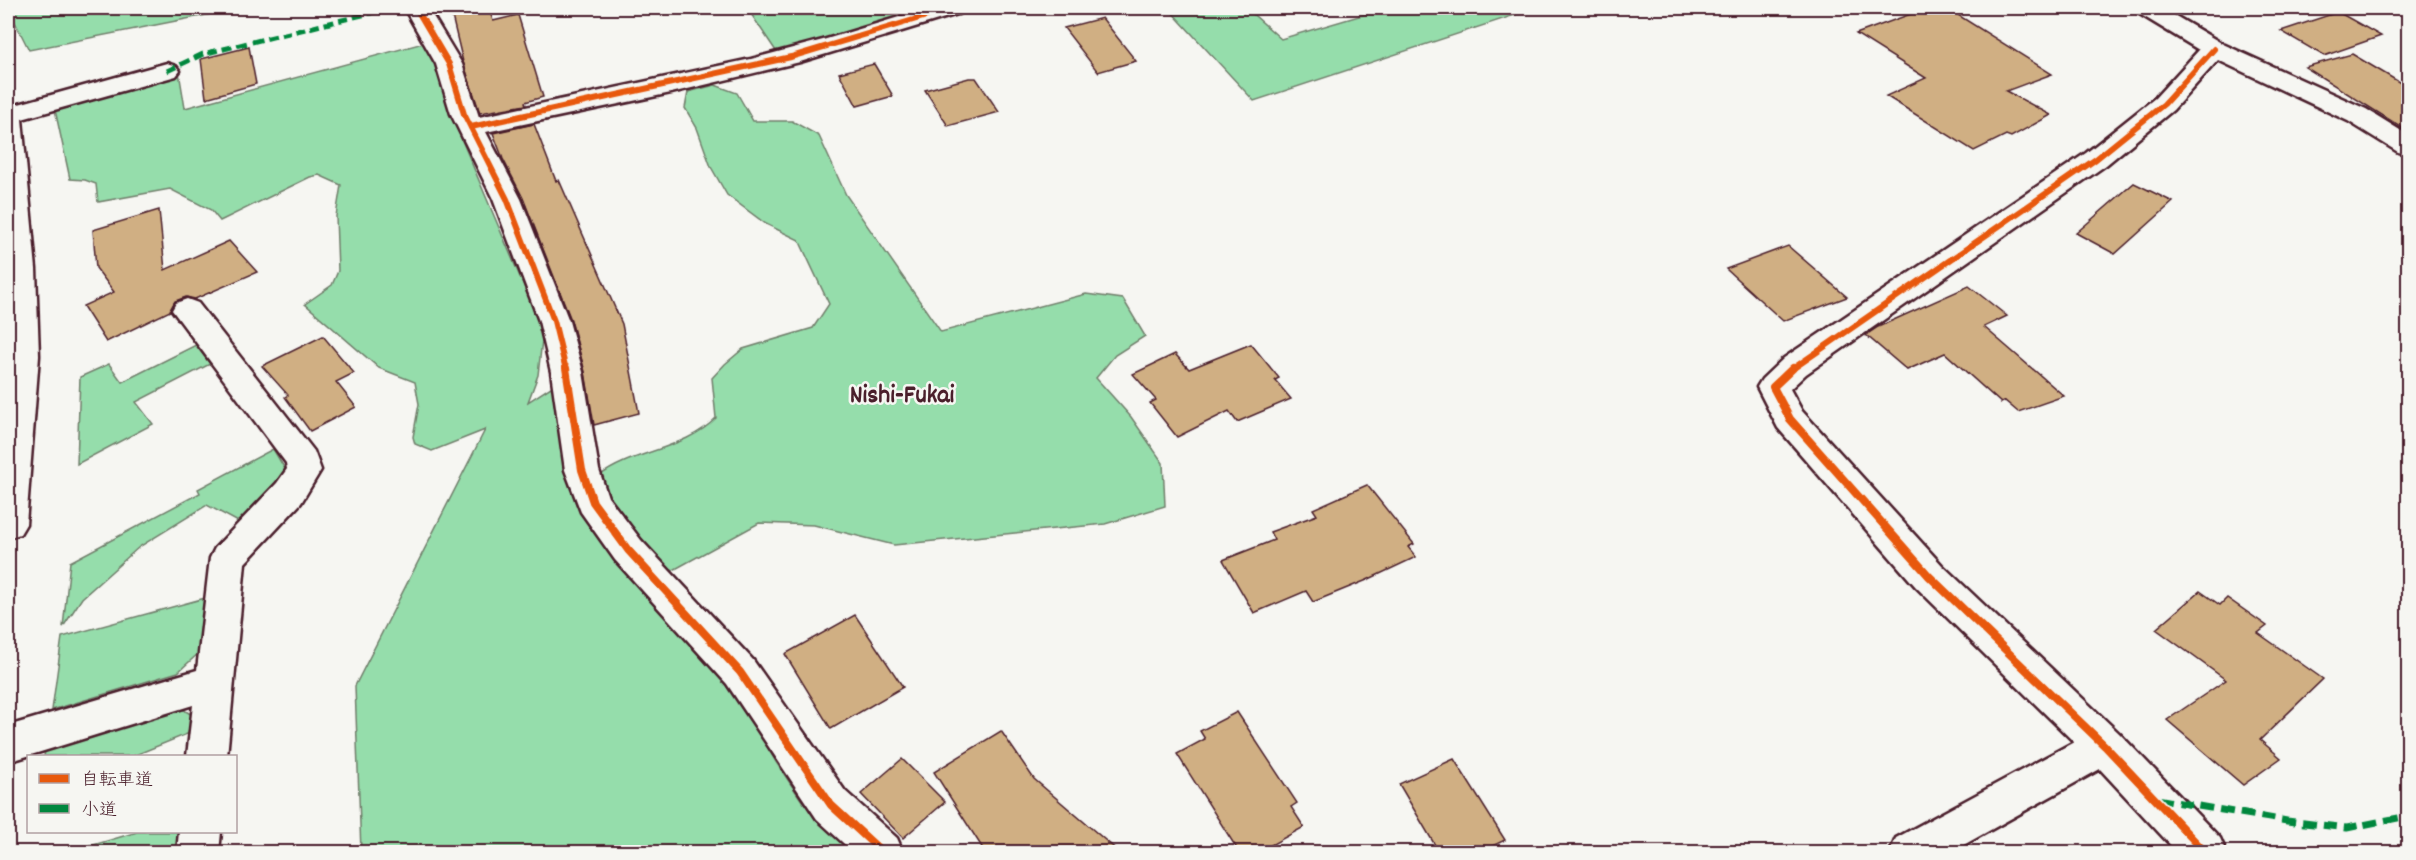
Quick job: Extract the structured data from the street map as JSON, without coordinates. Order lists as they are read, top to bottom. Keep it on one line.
{"districts":["Nishi-Fukai"],"legend":["自転車道","小道"]}
